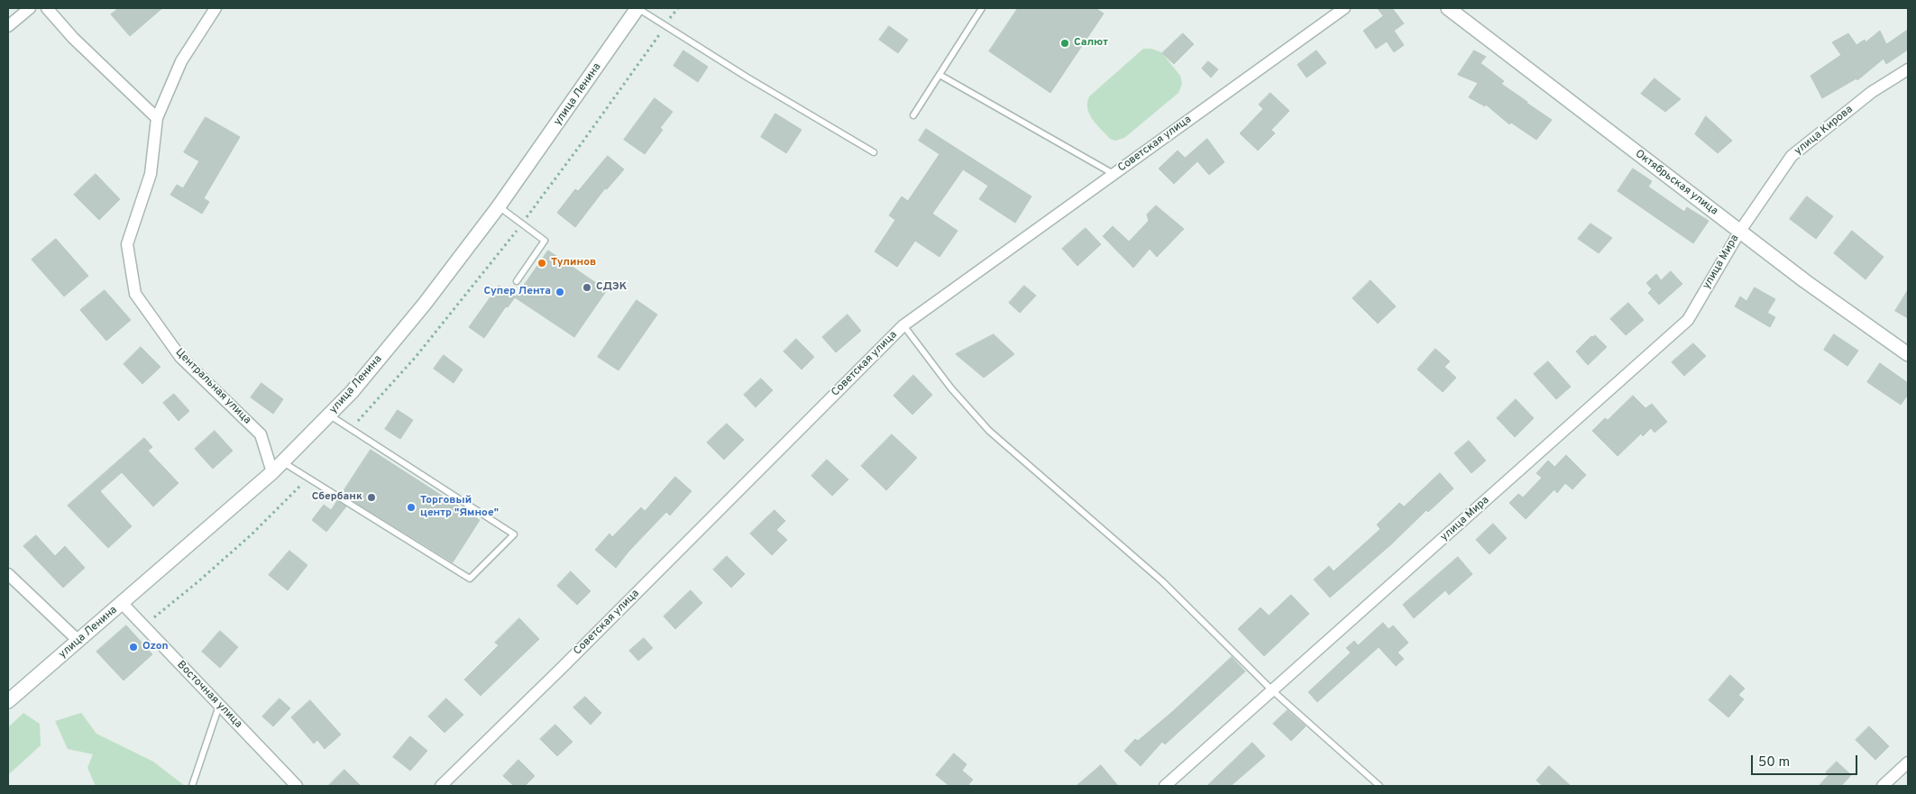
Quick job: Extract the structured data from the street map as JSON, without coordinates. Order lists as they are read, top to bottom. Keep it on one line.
{"streets":{"street":["улица Ленина","улица Кирова","Советская улица","Октябрьская улица","улица Мира","Центральная улица","Восточная улица"]},"crossings":[["улица Ленина","Центральная улица"],["улица Ленина","Восточная улица"],["улица Кирова","Октябрьская улица"],["улица Кирова","улица Мира"],["Октябрьская улица","улица Мира"]],"places":["Салют","Тулинов","СДЭК","Супер Лента","Сбербанк","Торговый центр \"Ямное\"","Ozon"],"scale_bar":"50 m"}
